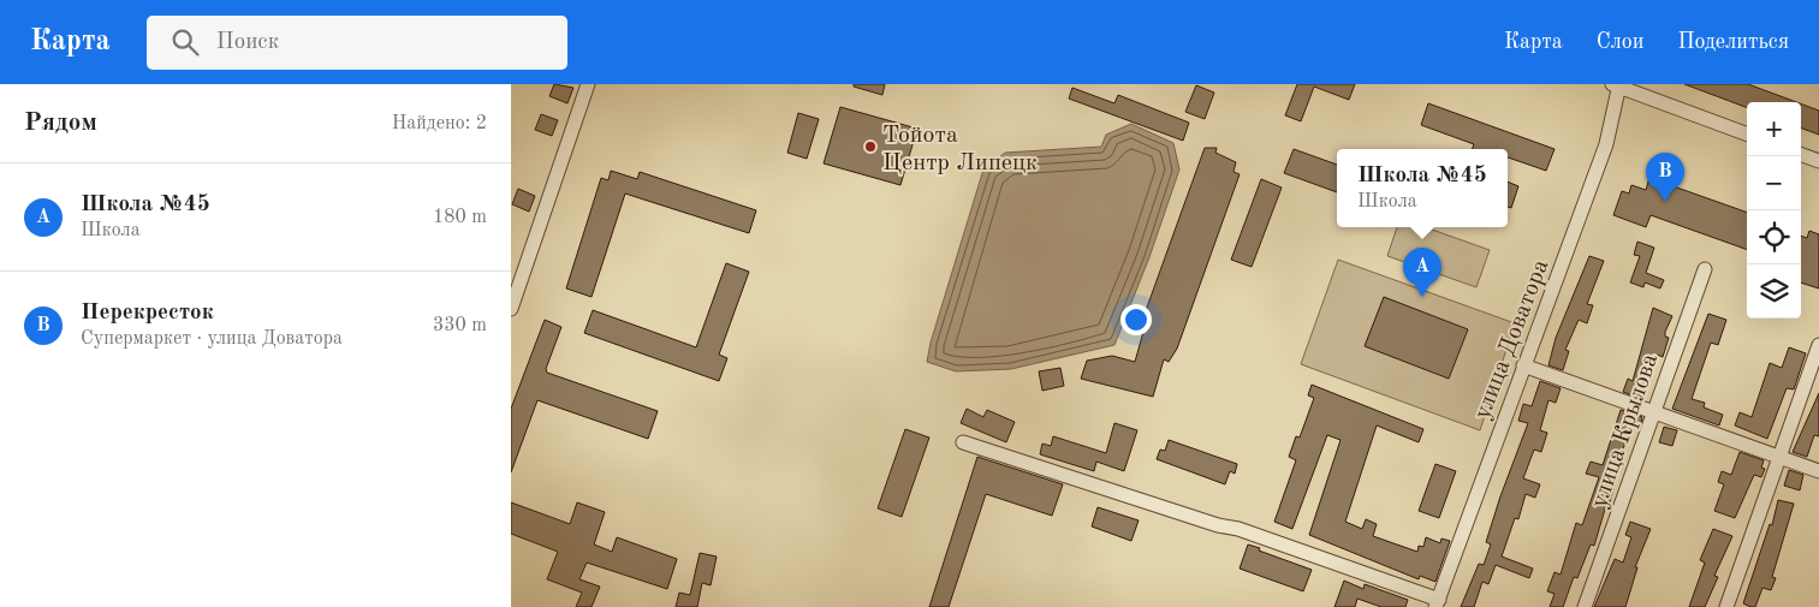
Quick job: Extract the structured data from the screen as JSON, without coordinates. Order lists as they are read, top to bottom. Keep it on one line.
{"streets":{"street":["улица Доватора","улица Крылова"]},"places":["Тойота Центр Липецк"],"page":{"header":"Карта","search":"Поиск","nav":["Карта","Слои","Поделиться"],"heading":["Рядом","Найдено: 2"],"map_buttons":["+","−"],"popup":["Школа №45","Школа"],"pins":["B","A"],"list":[{"mark":"A","name":"Школа №45","note":"Школа","value":"180 m"},{"mark":"B","name":"Перекресток","note":"Супермаркет · улица Доватора","value":"330 m"}]}}
